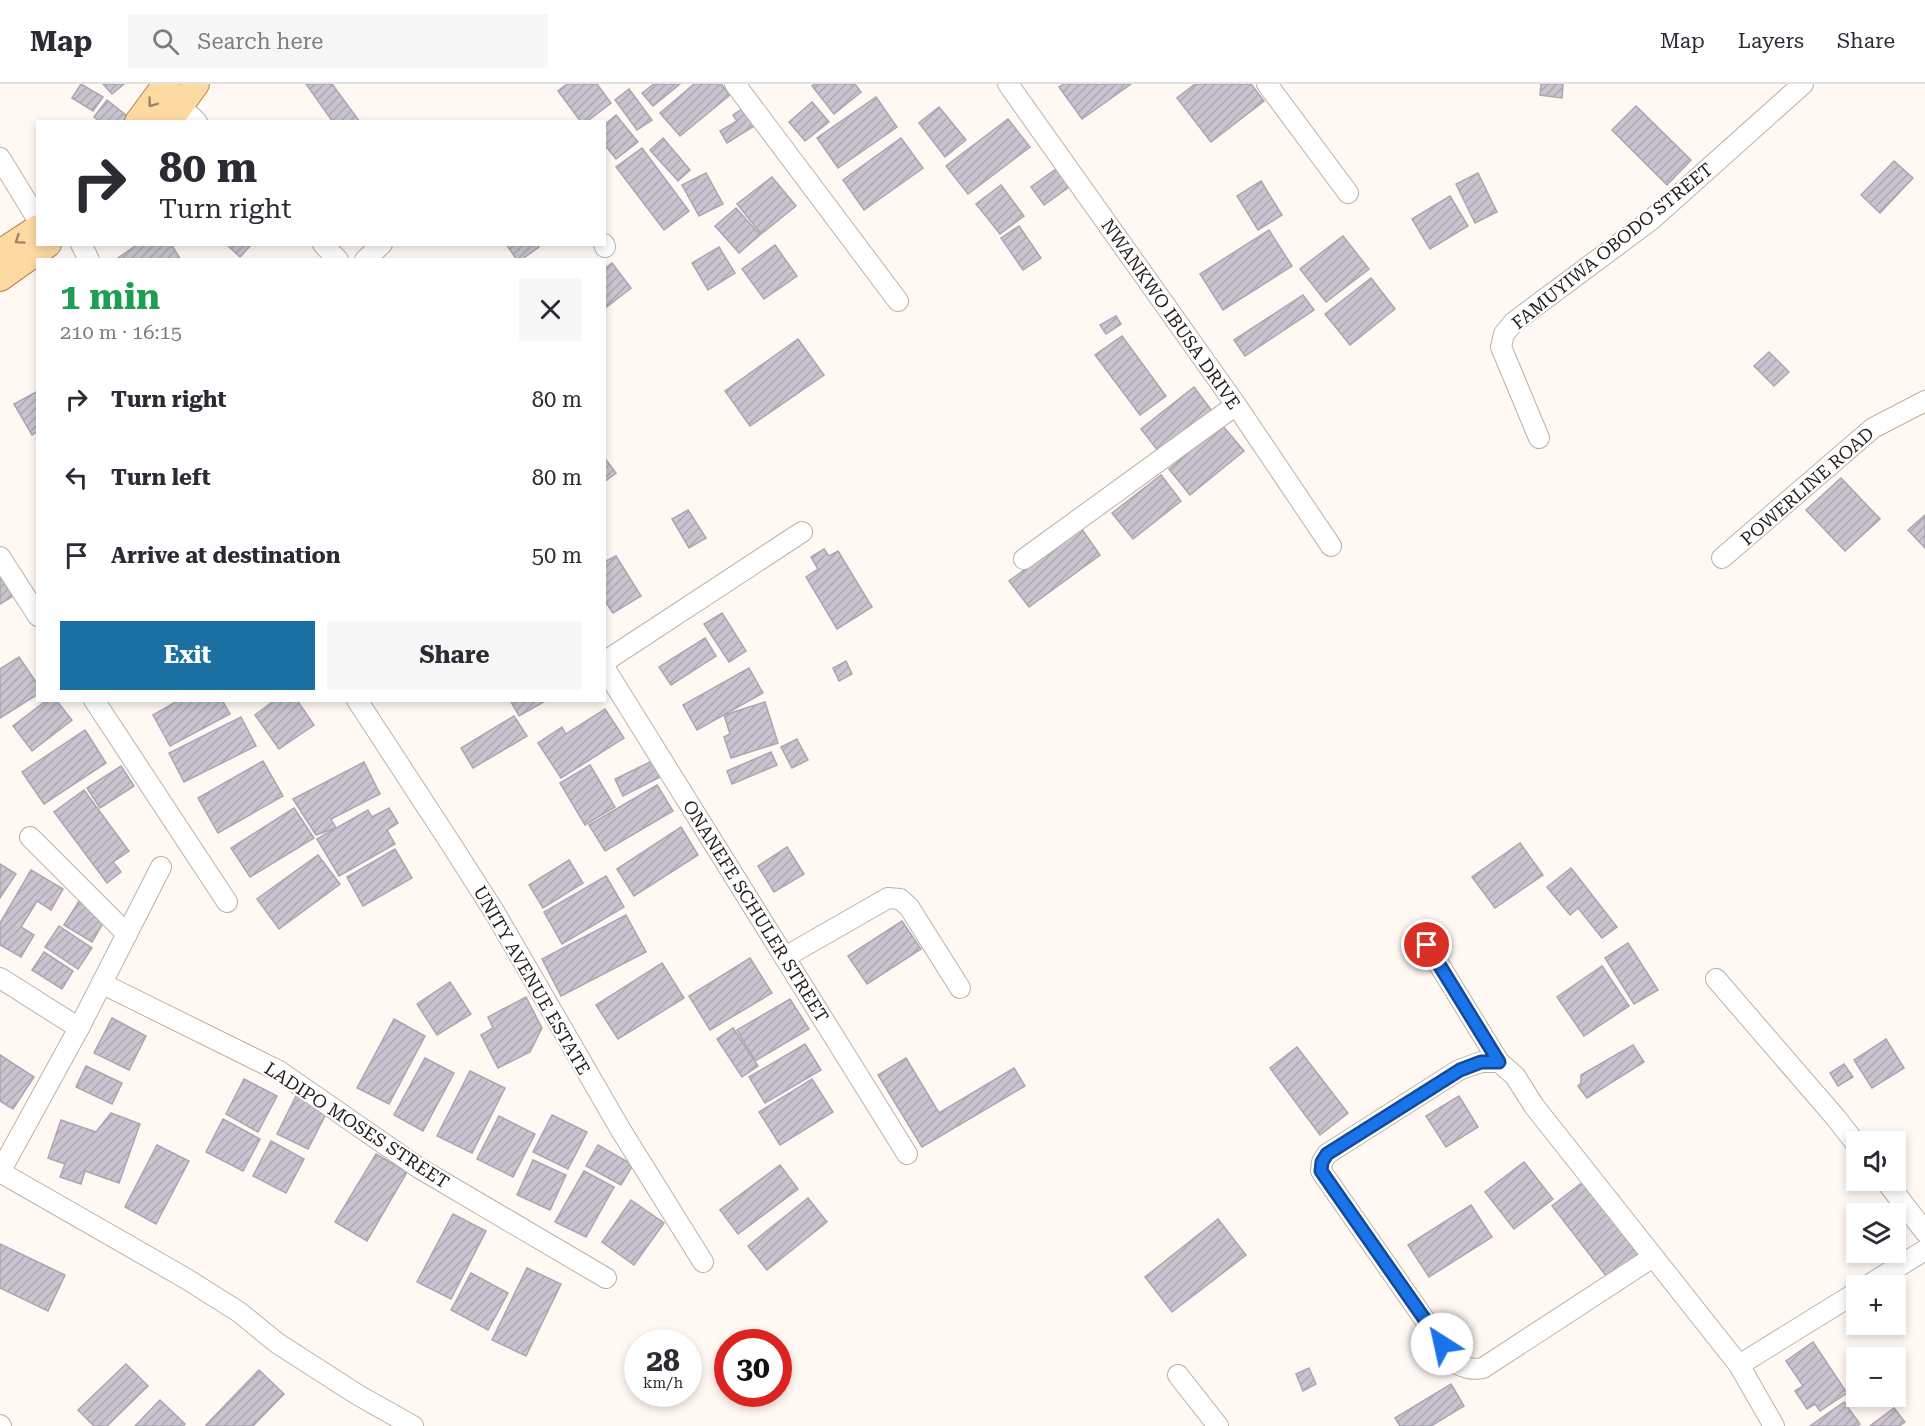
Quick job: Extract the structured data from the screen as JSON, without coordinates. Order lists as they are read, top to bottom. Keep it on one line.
{"streets":{"street":["FAMUYIWA OBODO STREET","NWANKWO IBUSA DRIVE","POWERLINE ROAD","ONANEFE SCHULER STREET","UNITY AVENUE ESTATE","LADIPO MOSES STREET"]},"page":{"header":"Map","search":"Search here","nav":["Map","Layers","Share"],"turn":["80 m","Turn right"],"heading":["1 min","210 m · 16:15"],"list":[{"name":"Turn right","value":"80 m"},{"name":"Turn left","value":"80 m"},{"name":"Arrive at destination","value":"50 m"}],"buttons":["Exit","Share"],"map_buttons":["+","−"],"speed":"28 km/h","limit":"30"}}
